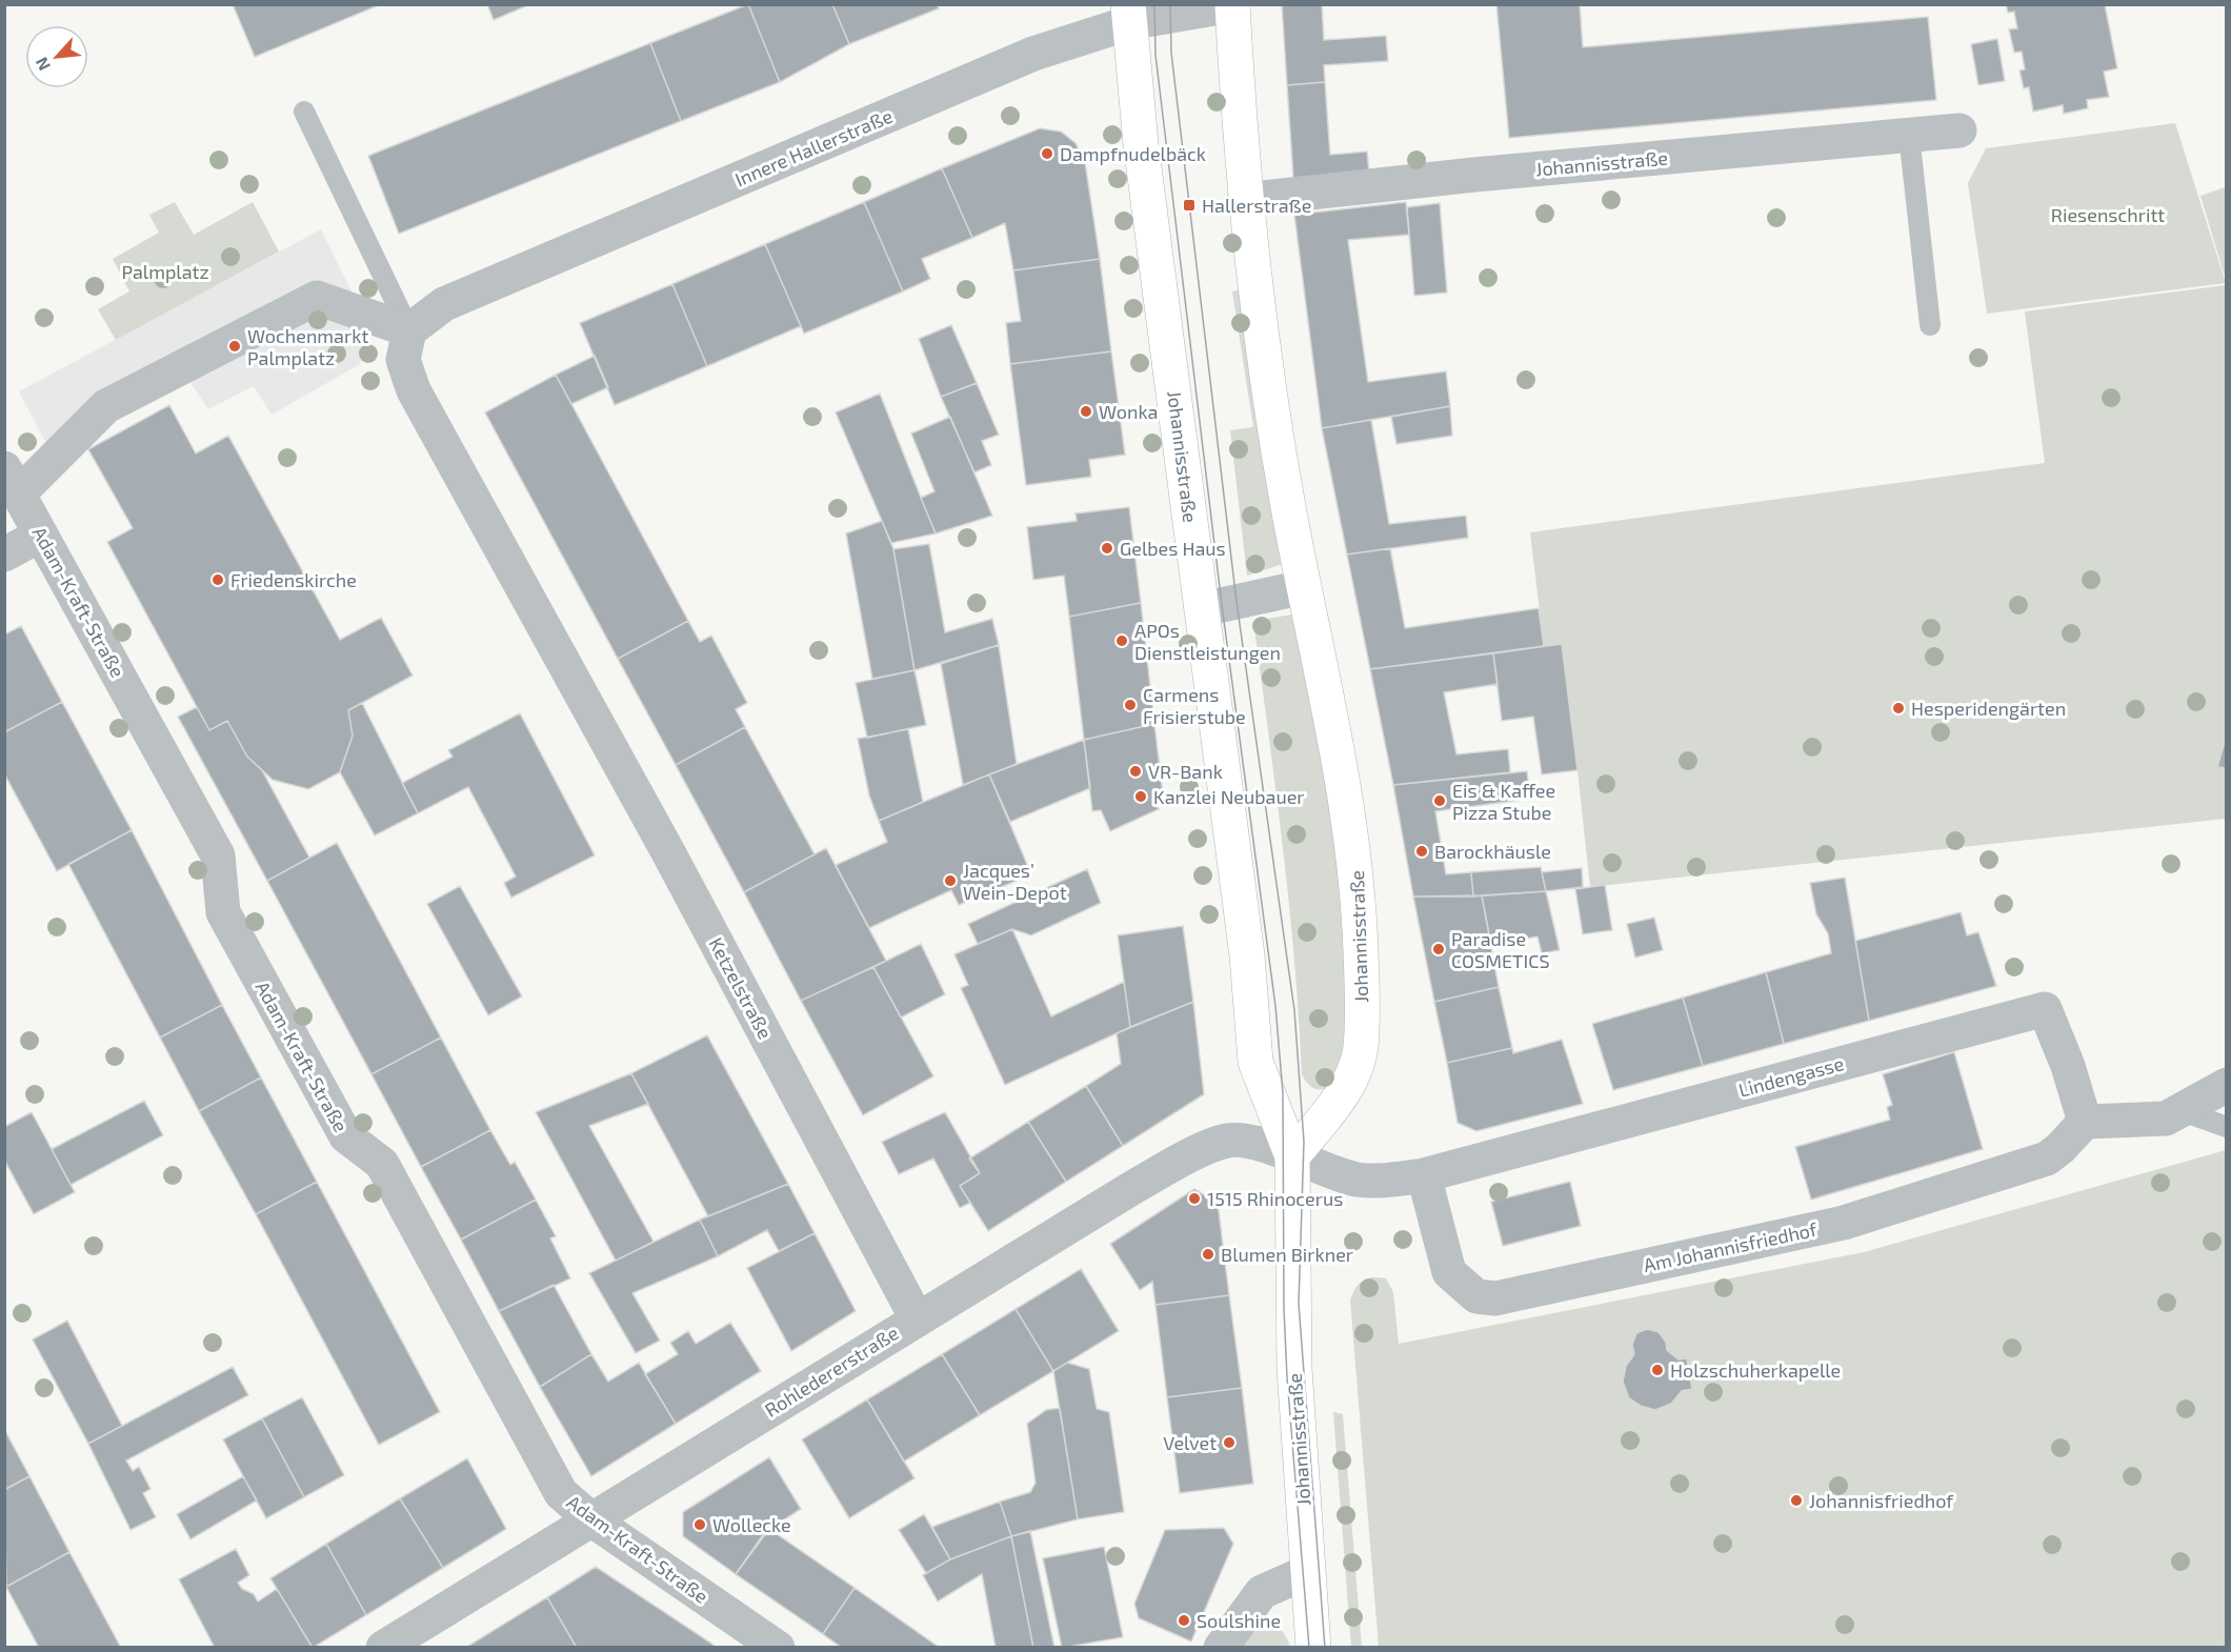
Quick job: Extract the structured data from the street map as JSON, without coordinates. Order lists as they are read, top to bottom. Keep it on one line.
{"streets":{"main road":["Johannisstraße"],"street":["Innere Hallerstraße","Adam-Kraft-Straße","Ketzelstraße","Lindengasse","Am Johannisfriedhof","Rohledererstraße"]},"crossings":[["Innere Hallerstraße","Johannisstraße"],["Innere Hallerstraße","Ketzelstraße"],["Johannisstraße","Rohledererstraße"],["Adam-Kraft-Straße","Rohledererstraße"],["Ketzelstraße","Rohledererstraße"],["Lindengasse","Am Johannisfriedhof"]],"parks":["Riesenschritt","Palmplatz"],"places":{"other":["Dampfnudelbäck","Wochenmarkt Palmplatz","Wonka","Gelbes Haus","Friedenskirche","APOs Dienstleistungen","Carmens Frisierstube","Hesperidengärten","VR-Bank","Kanzlei Neubauer","Eis & Kaffee Pizza Stube","Barockhäusle","Jacques’ Wein-Depot","Paradise COSMETICS","1515 Rhinocerus","Blumen Birkner","Holzschuherkapelle","Velvet","Johannisfriedhof","Wollecke","Soulshine"],"transit":["Hallerstraße"]},"north":"bottom left"}
